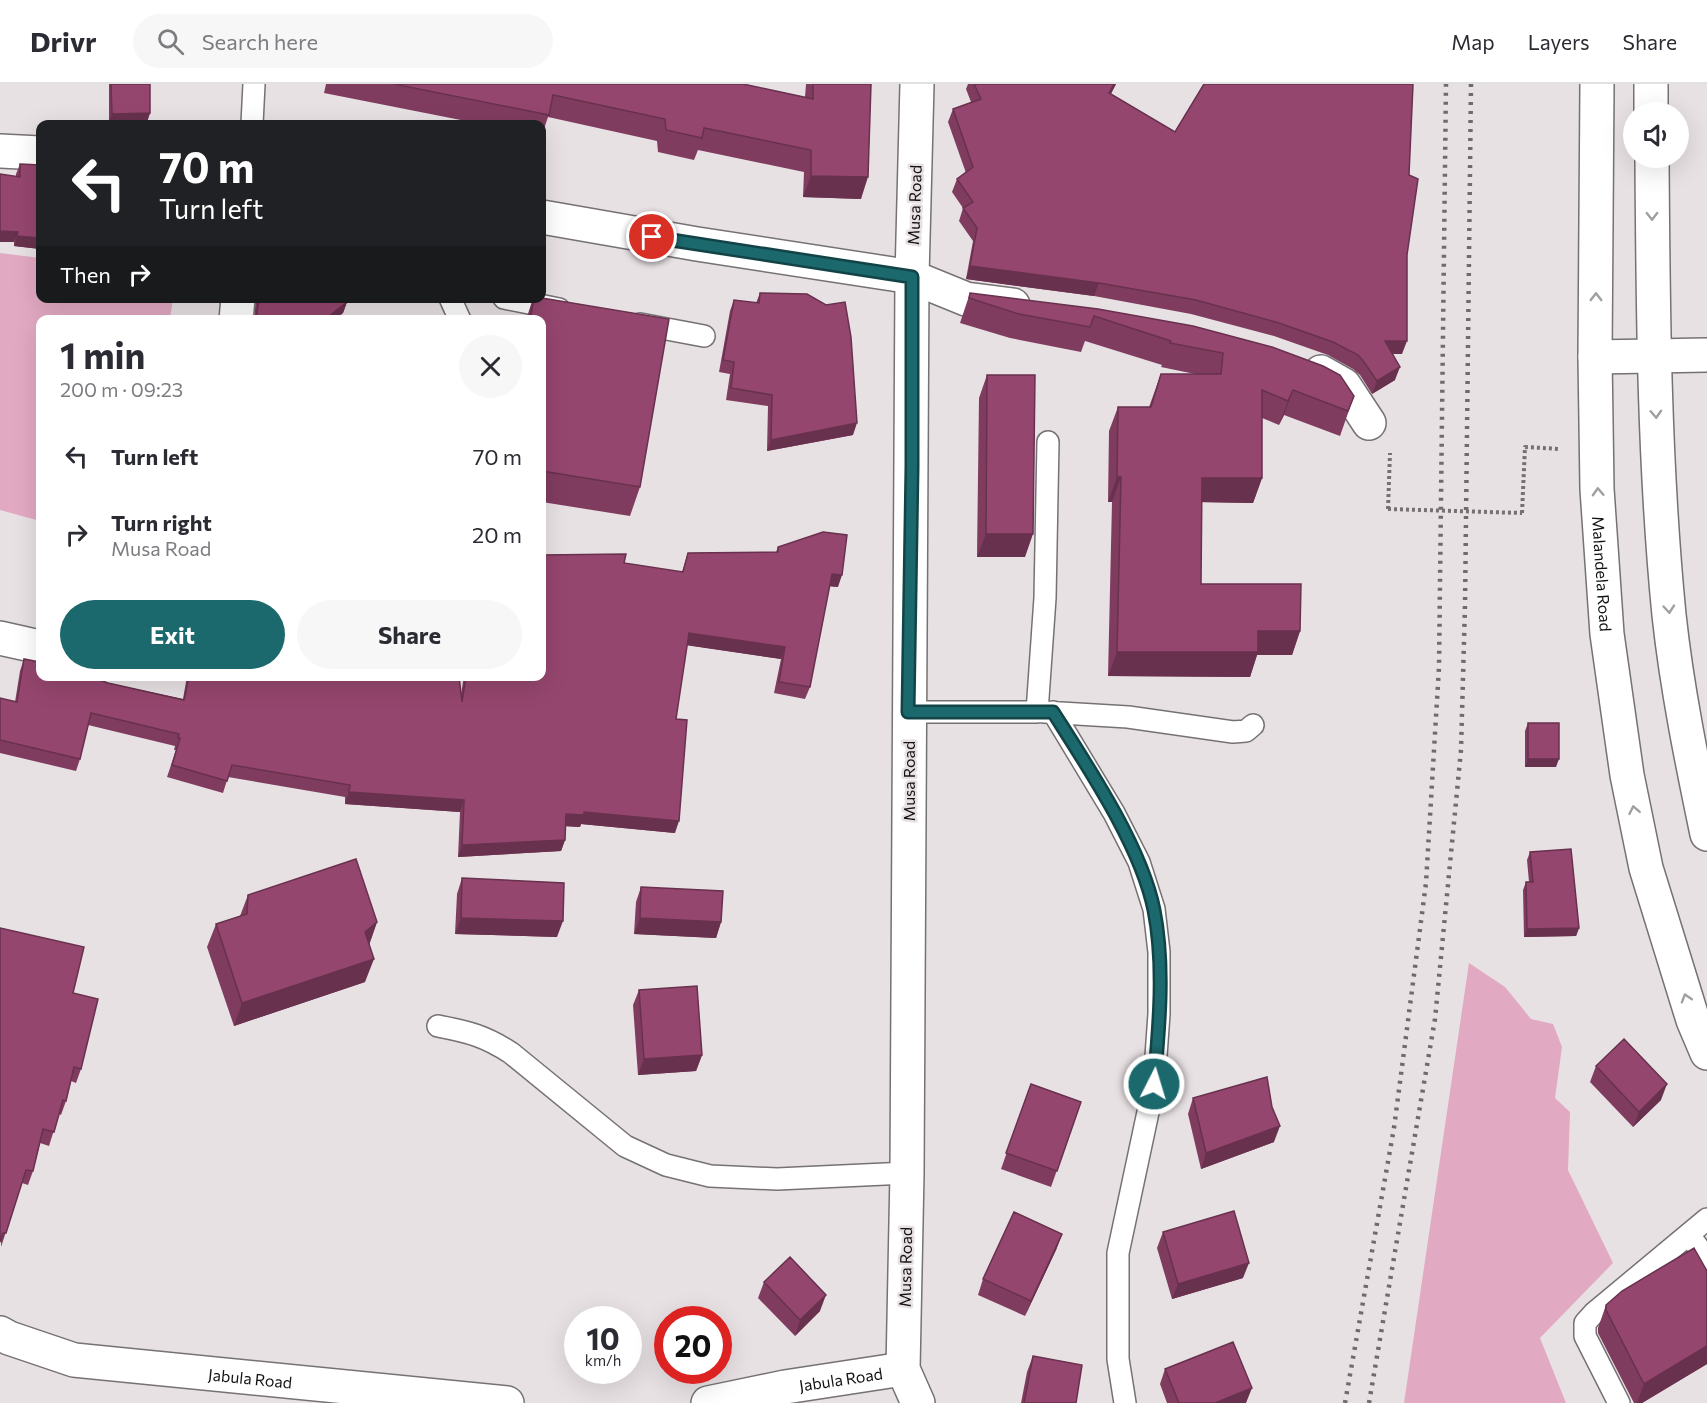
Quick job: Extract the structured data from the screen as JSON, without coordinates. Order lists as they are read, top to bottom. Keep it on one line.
{"streets":{"street":["Musa Road","Malandela Road","Jabula Road"]},"crossings":[["Musa Road","Jabula Road"]],"page":{"header":"Drivr","search":"Search here","nav":["Map","Layers","Share"],"turn":["70 m","Turn left"],"then":"Then","heading":["1 min","200 m · 09:23"],"list":[{"name":"Turn left","value":"70 m"},{"name":"Turn right","note":"Musa Road","value":"20 m"}],"buttons":["Exit","Share"],"speed":"10 km/h","limit":"20"}}
